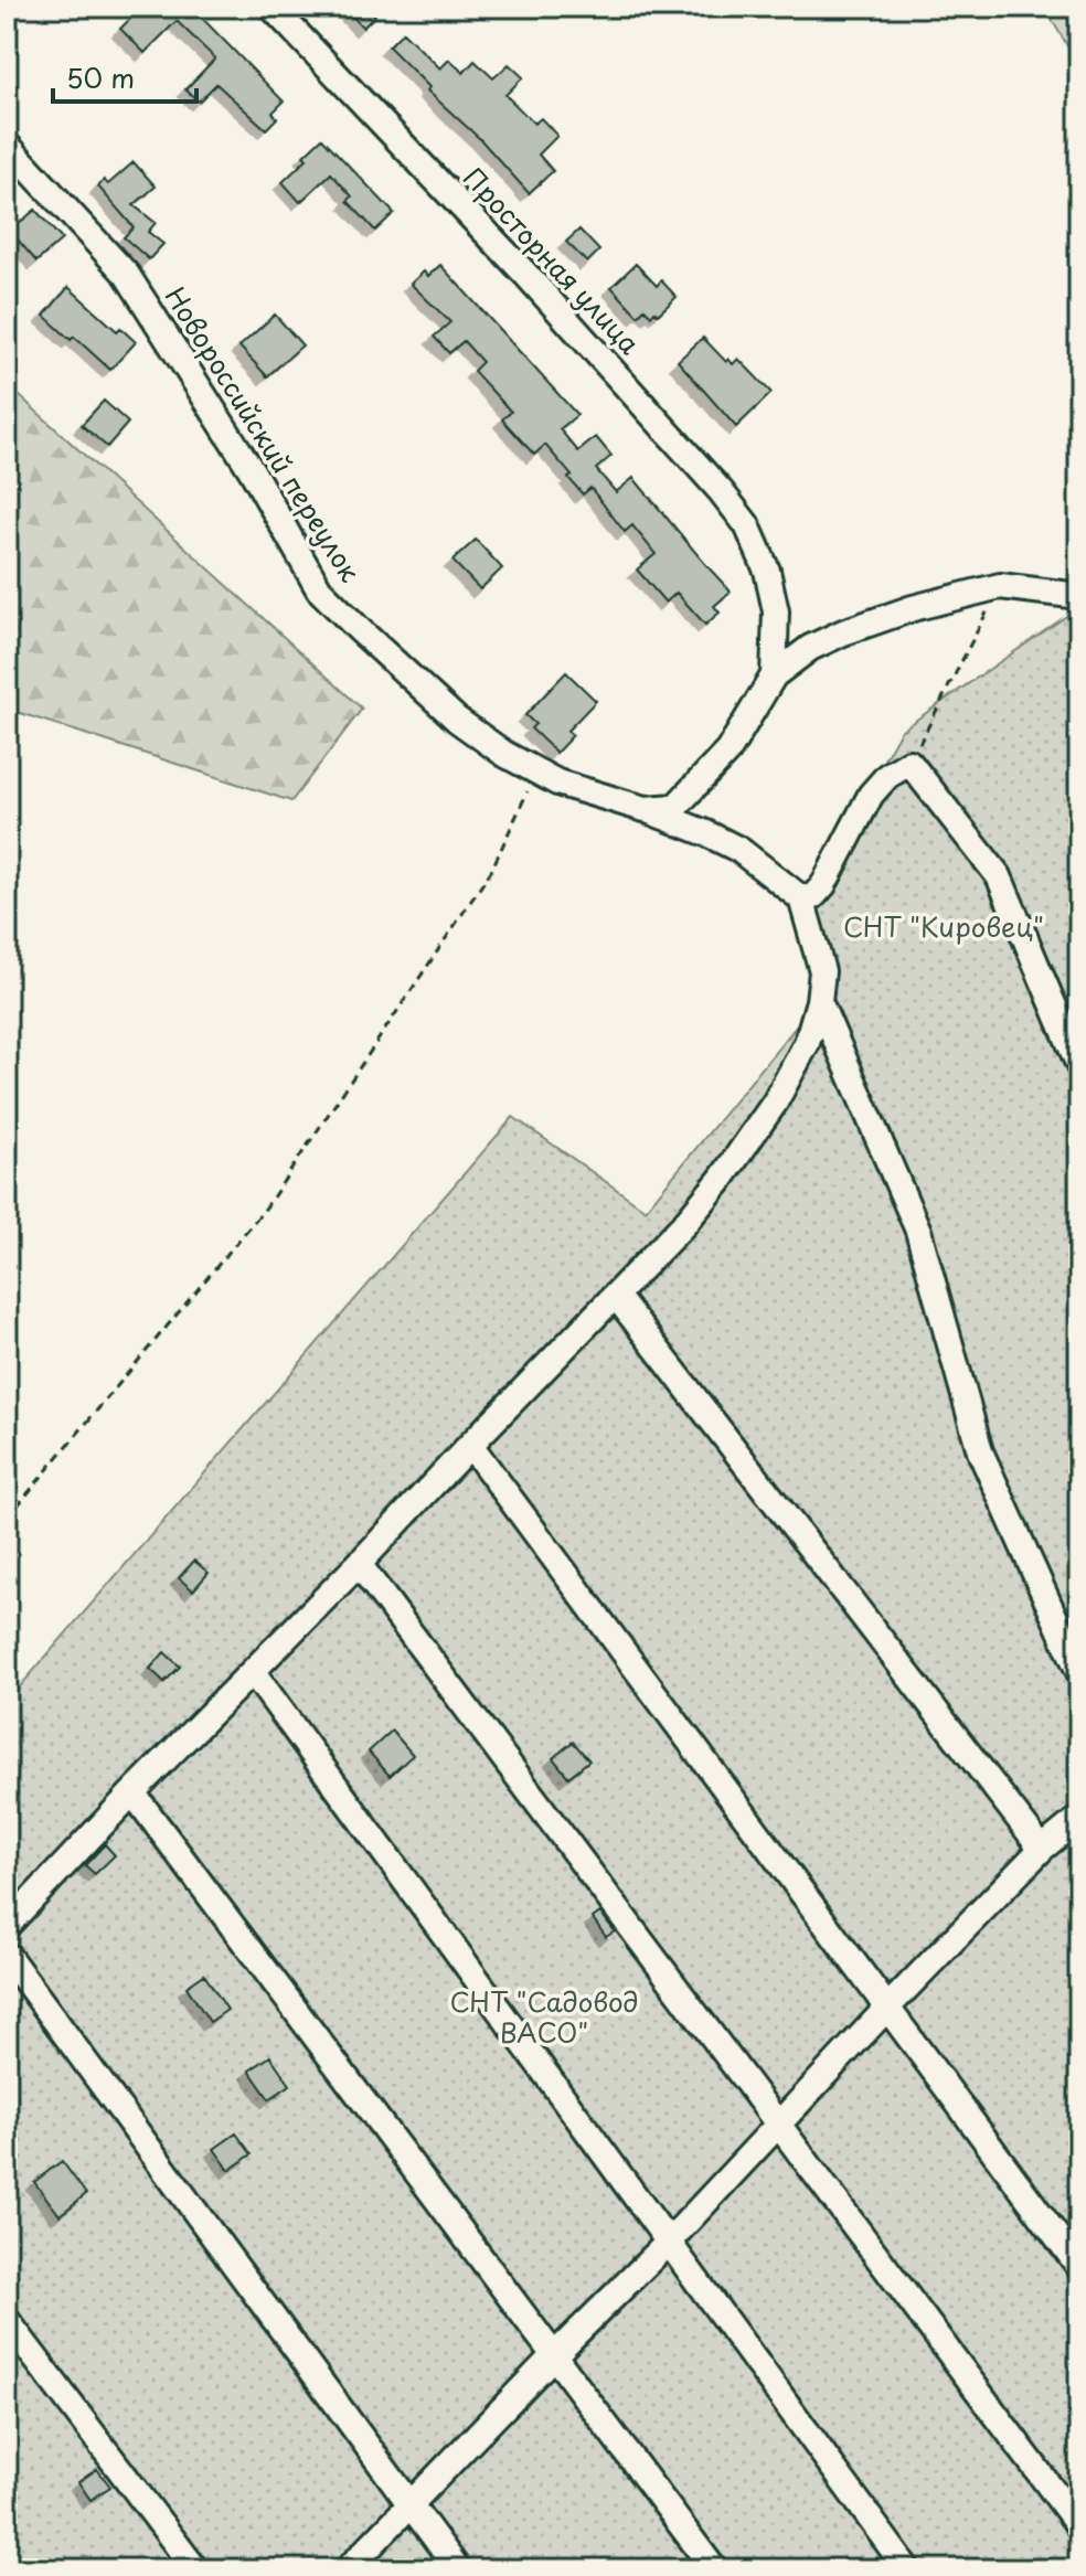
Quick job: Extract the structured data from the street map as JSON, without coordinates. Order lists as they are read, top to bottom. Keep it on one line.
{"streets":{"street":["Просторная улица","Новороссийский переулок"]},"parks":["СНТ \"Кировец\"","СНТ \"Садовод ВАСО\""],"scale_bar":"50 m"}
